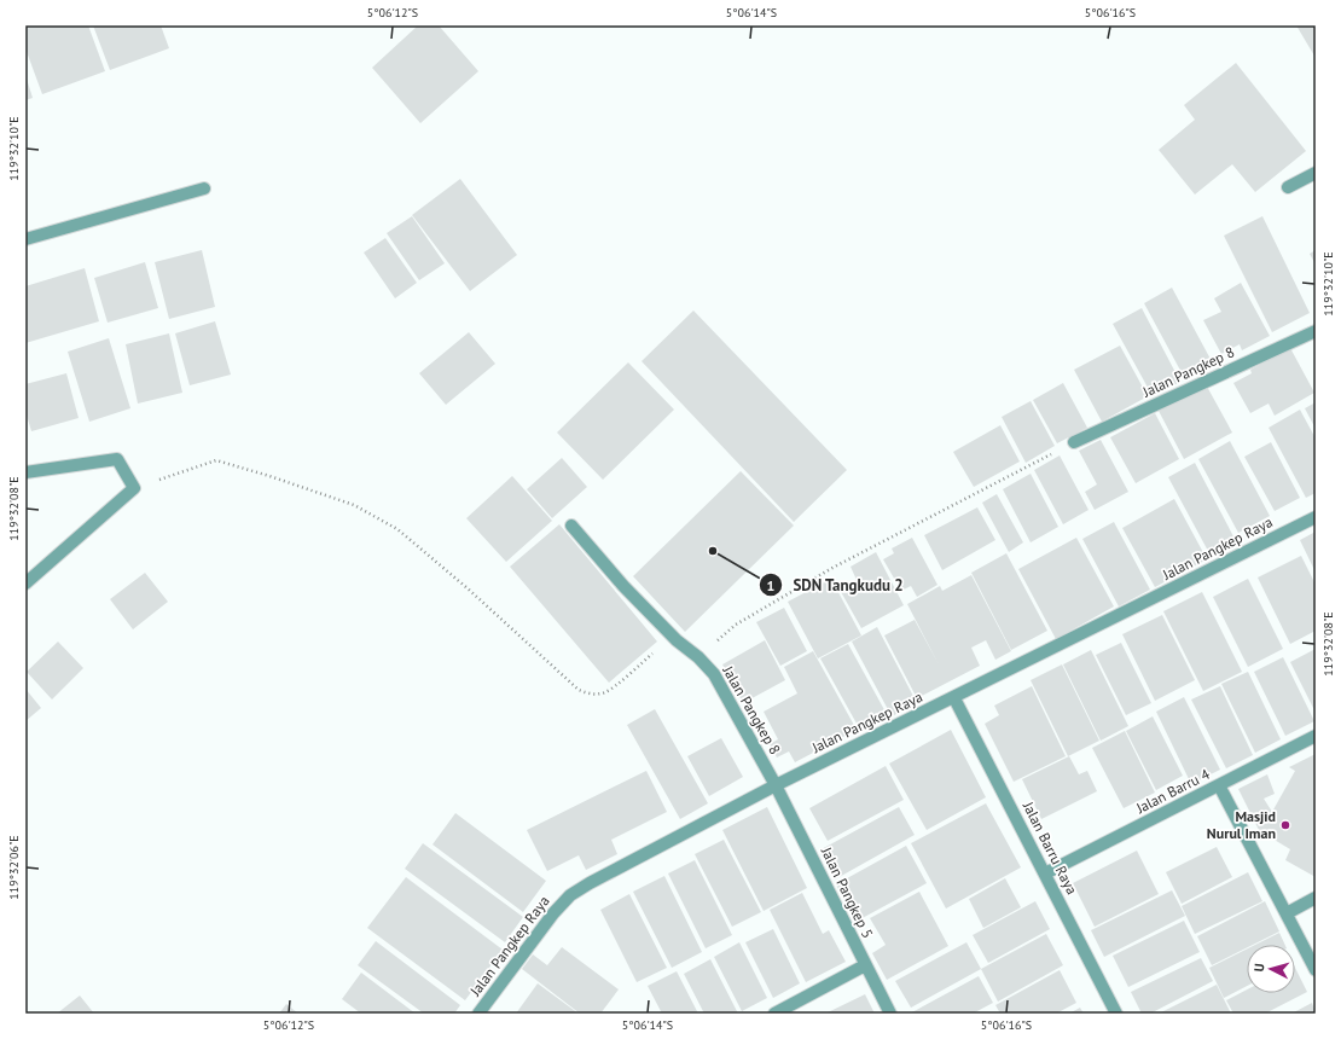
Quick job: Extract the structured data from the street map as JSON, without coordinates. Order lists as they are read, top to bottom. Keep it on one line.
{"streets":{"street":["Jalan Pangkep 8","Jalan Pangkep Raya","Jalan Barru 4","Jalan Barru Raya","Jalan Pangkep 5"]},"crossings":[["Jalan Pangkep 8","Jalan Pangkep Raya"],["Jalan Pangkep 8","Jalan Pangkep 5"],["Jalan Pangkep Raya","Jalan Barru Raya"],["Jalan Pangkep Raya","Jalan Pangkep 5"],["Jalan Barru 4","Jalan Barru Raya"]],"places":["SDN Tangkudu 2","Masjid Nurul Iman"],"north":"left","coordinates":["5°06'12\"S","5°06'14\"S","5°06'16\"S","119°32'10\"E","119°32'08\"E","119°32'06\"E"]}
